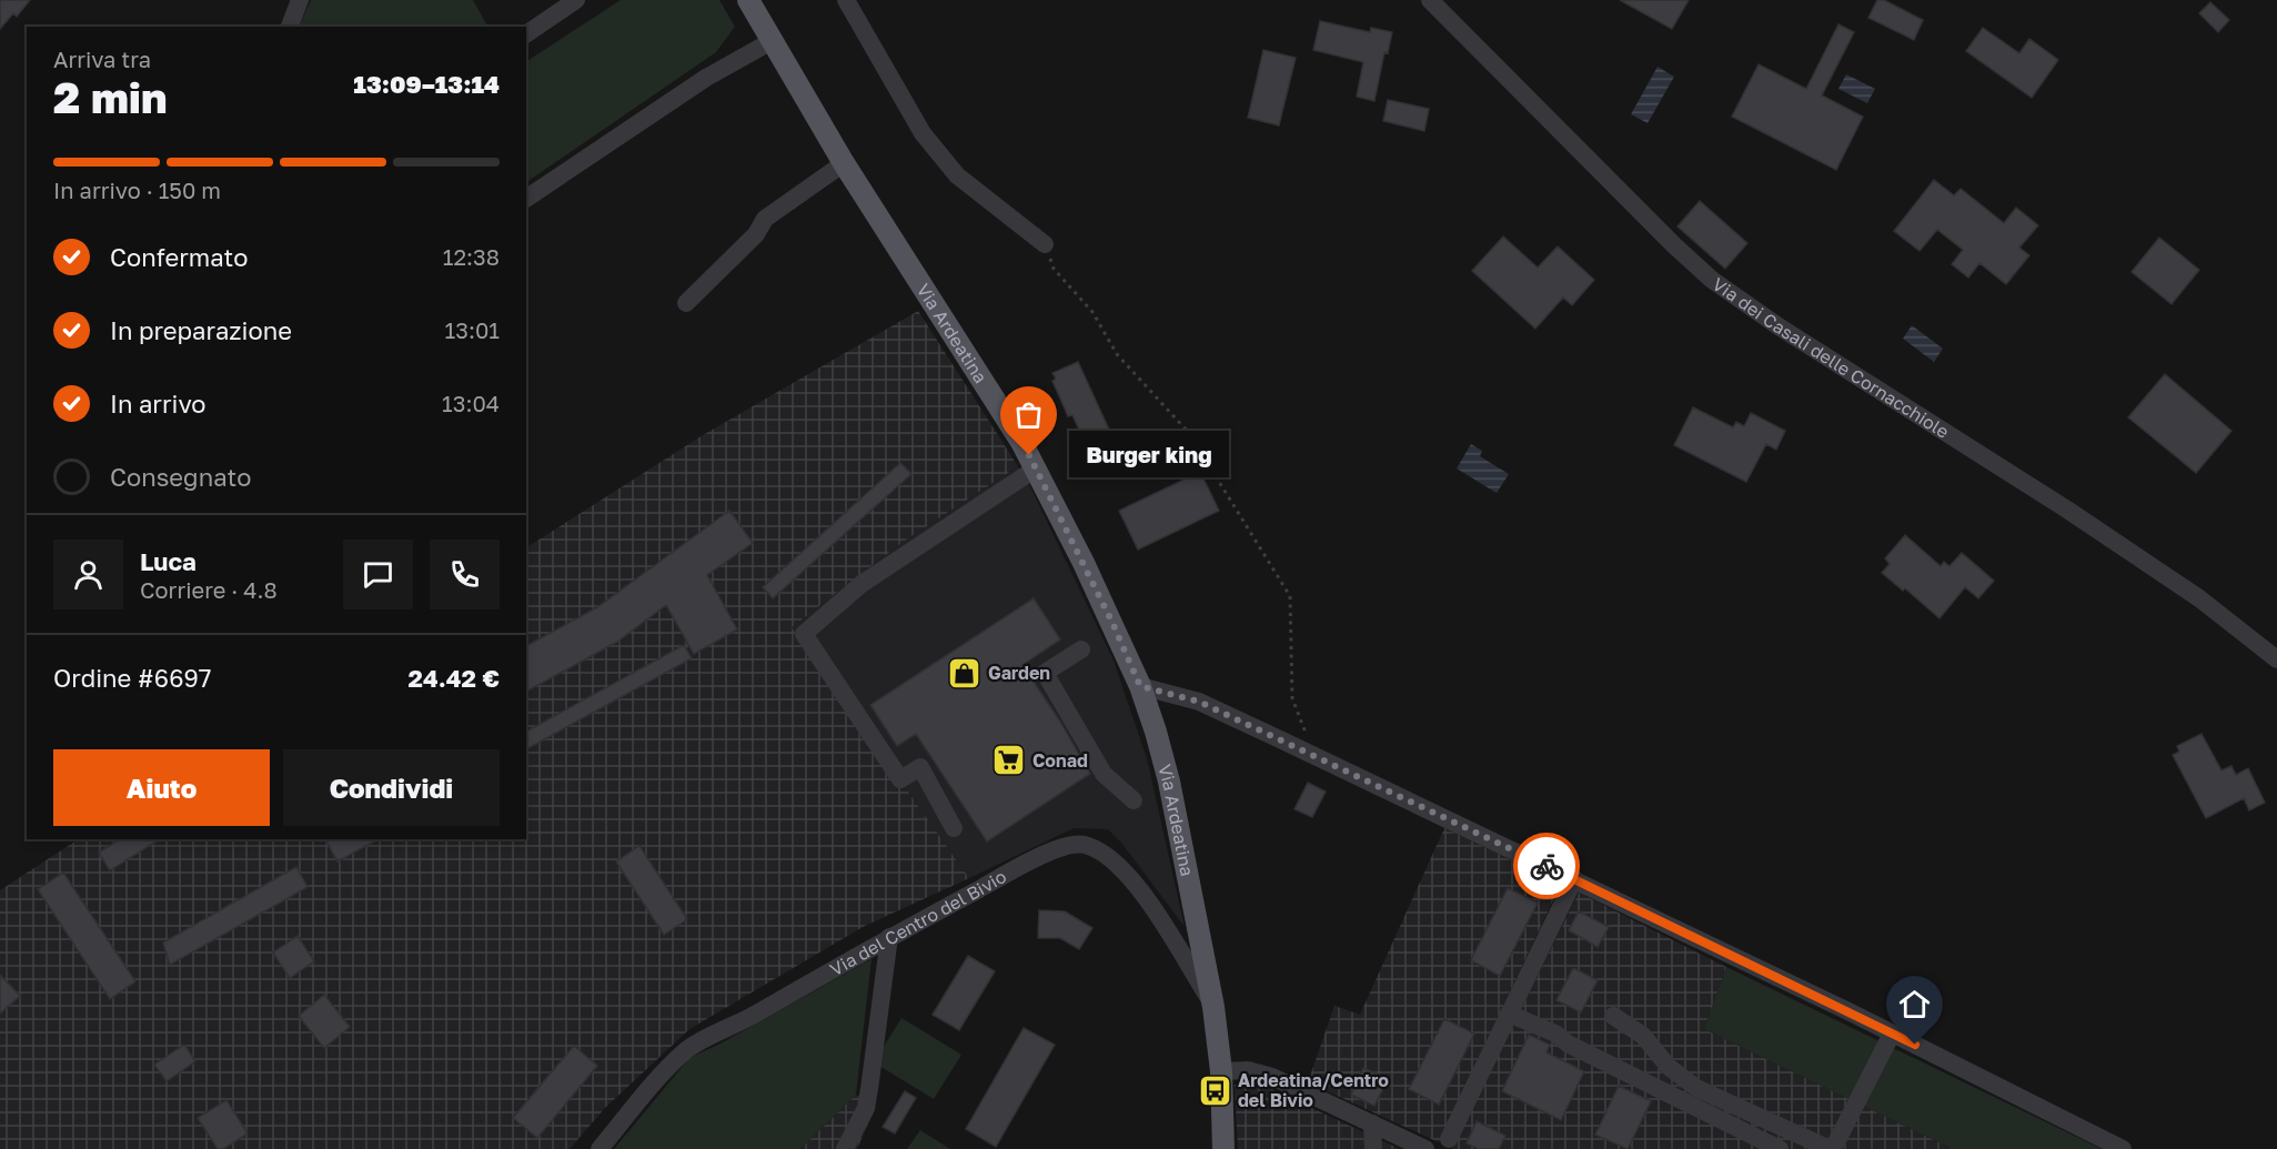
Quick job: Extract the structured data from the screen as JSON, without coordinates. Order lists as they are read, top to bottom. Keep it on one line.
{"streets":{"main road":["Via Ardeatina"],"street":["Via dei Casali delle Cornacchiole","Via del Centro del Bivio"]},"crossings":[["Via Ardeatina","Via del Centro del Bivio"]],"places":{"other":["Burger king"],"shop":["Garden"],"supermarket":["Conad"],"bus stop":["Ardeatina/Centro del Bivio"]},"page":{"heading":["2 min","Arriva tra","13:09–13:14"],"panel":["Luca","Corriere · 4.8","Ordine #6697","24.42 €"],"bar":"In arrivo · 150 m","list":[["Confermato","12:38"],["In preparazione","13:01"],["In arrivo","13:04"],"Consegnato"],"bubble":"Burger king","buttons":["Aiuto","Condividi"]}}
